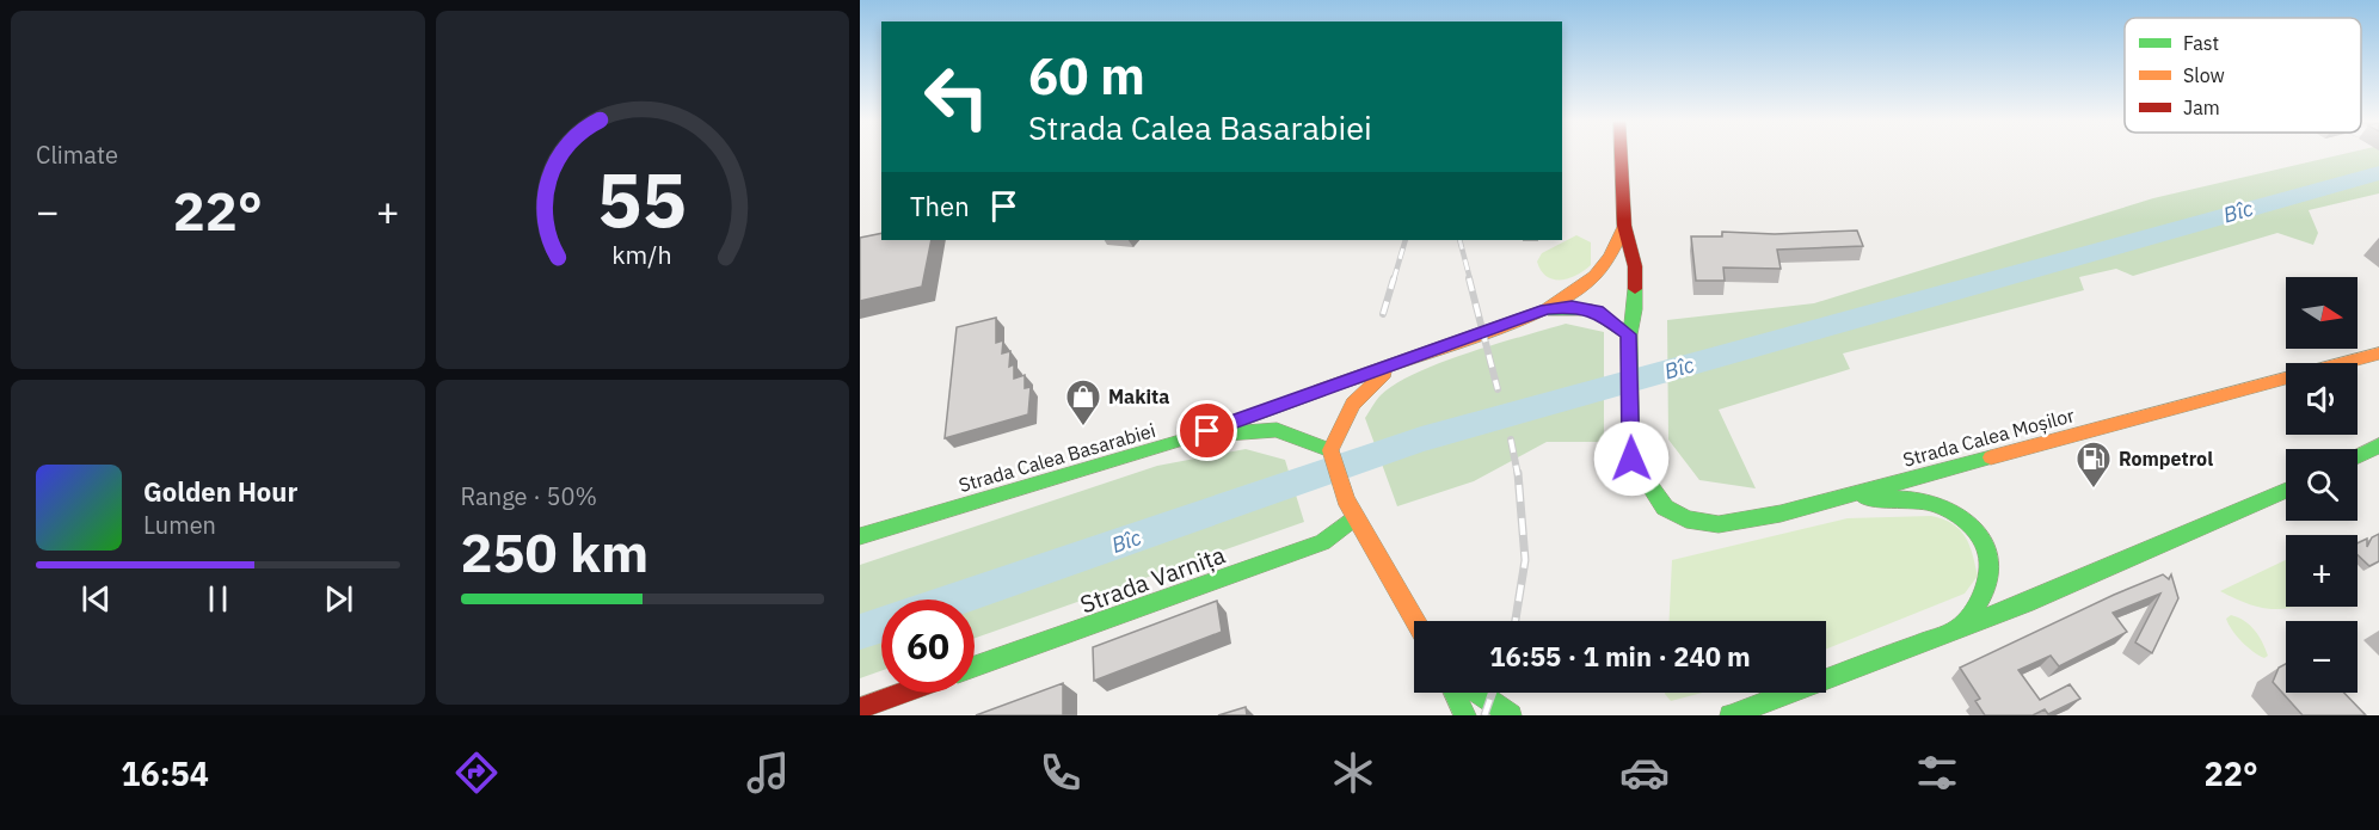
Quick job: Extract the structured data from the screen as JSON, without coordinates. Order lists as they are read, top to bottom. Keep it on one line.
{"streets":{"main road":["Strada Calea Moșilor","Strada Calea Basarabiei","Strada Varnița"]},"crossings":[["Strada Calea Moșilor","Strada Calea Basarabiei"]],"water":["Bîc"],"places":{"shop":["Makita"],"fuel station":["Rompetrol"]},"legend":["Fast","Slow","Jam"],"north":"right","page":{"tile":["Climate",["Range · 50%","250 km"]],"turn":["60 m","Strada Calea Basarabiei"],"then":"Then","heat":["−","22°","+"],"map_buttons":["+","−"],"song":["Golden Hour","Lumen"],"limit":"60","trip":"16:55 · 1 min · 240 m","tabs":["16:54","22°"],"gauge":["55","km/h"]}}
